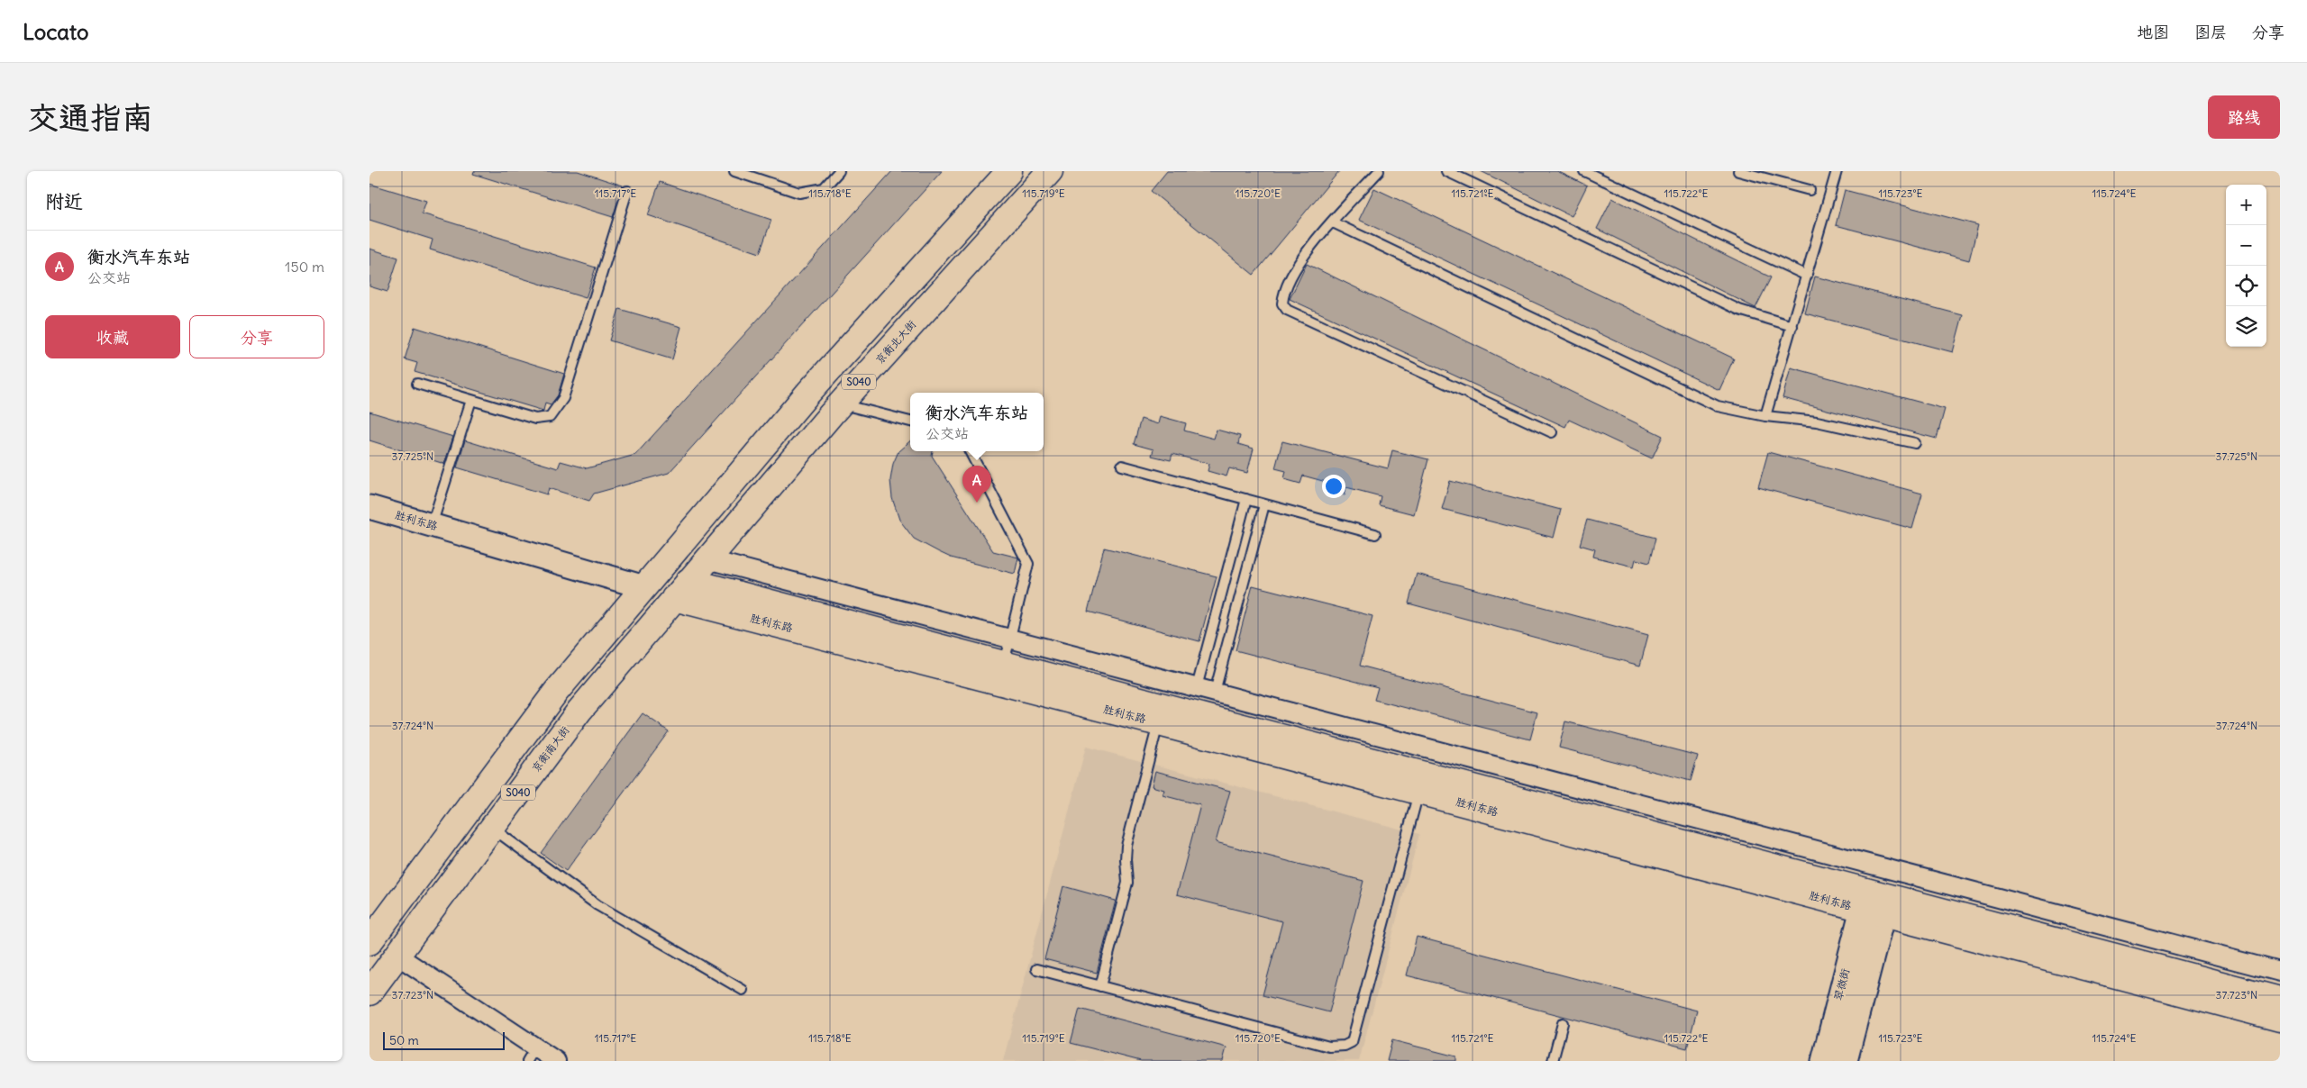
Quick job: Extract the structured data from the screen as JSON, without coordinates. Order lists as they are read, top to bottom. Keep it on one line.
{"streets":{"main road":["京衡北大街","S040","胜利东路","京衡南大街"],"street":["翠微街"]},"crossings":[["京衡北大街","胜利东路"],["京衡北大街","京衡南大街"],["S040","胜利东路"],["胜利东路","京衡南大街"],["胜利东路","翠微街"]],"scale_bar":"50 m","page":{"header":"Locato","nav":["地图","图层","分享"],"buttons":["路线",["收藏","分享"]],"title":"交通指南","heading":"附近","map_buttons":["+","−"],"list":[{"mark":"A","name":"衡水汽车东站","note":"公交站","value":"150 m"}],"popup":["衡水汽车东站","公交站"],"pins":"A","scale":"50 m"},"coordinates":["115.717°E","115.718°E","115.719°E","115.720°E","115.721°E","115.722°E","115.723°E","115.724°E","37.725°N","37.724°N","37.723°N"]}
